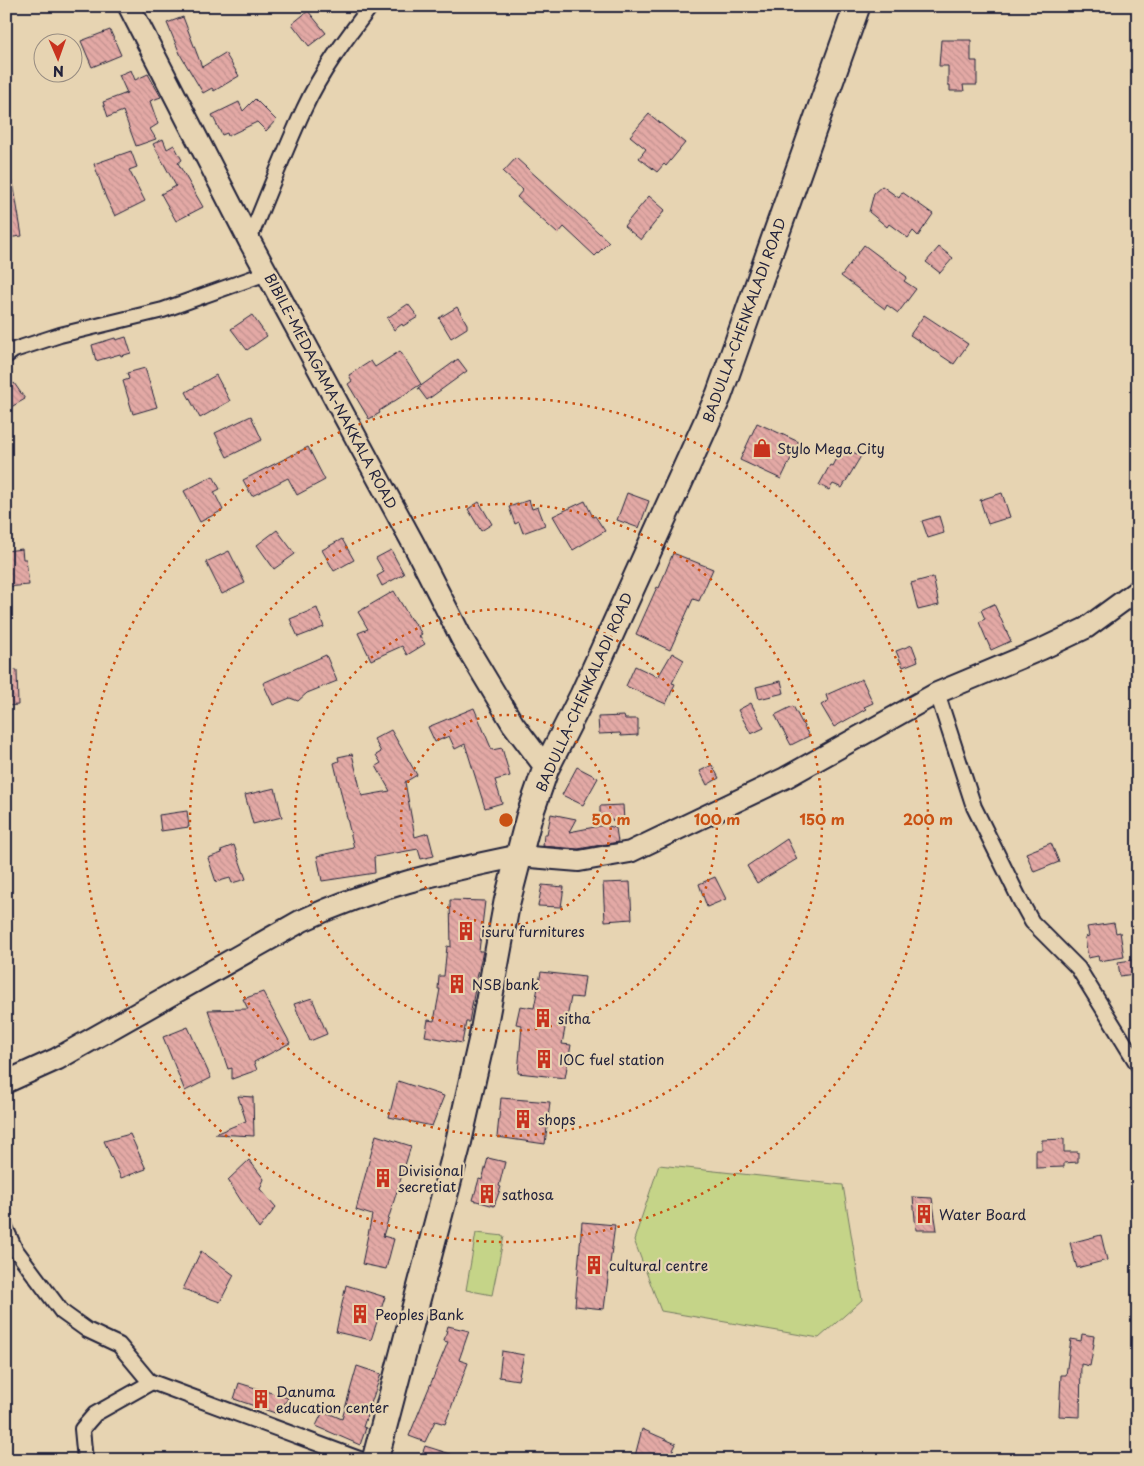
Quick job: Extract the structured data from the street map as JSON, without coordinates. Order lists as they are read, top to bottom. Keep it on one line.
{"streets":{"highway":["BADULLA-CHENKALADI ROAD"],"main road":["BIBILE-MEDAGAMA-NAKKALA ROAD"]},"crossings":[["BADULLA-CHENKALADI ROAD","BIBILE-MEDAGAMA-NAKKALA ROAD"]],"places":{"shop":["Stylo Mega City"],"building":["isuru furnitures","NSB bank","sitha","IOC fuel station","shops","Divisional secretiat","sathosa","Water Board","cultural centre","Peoples Bank","Danuma education center"]},"north":"bottom","rings":["50 m","100 m","150 m","200 m"]}
